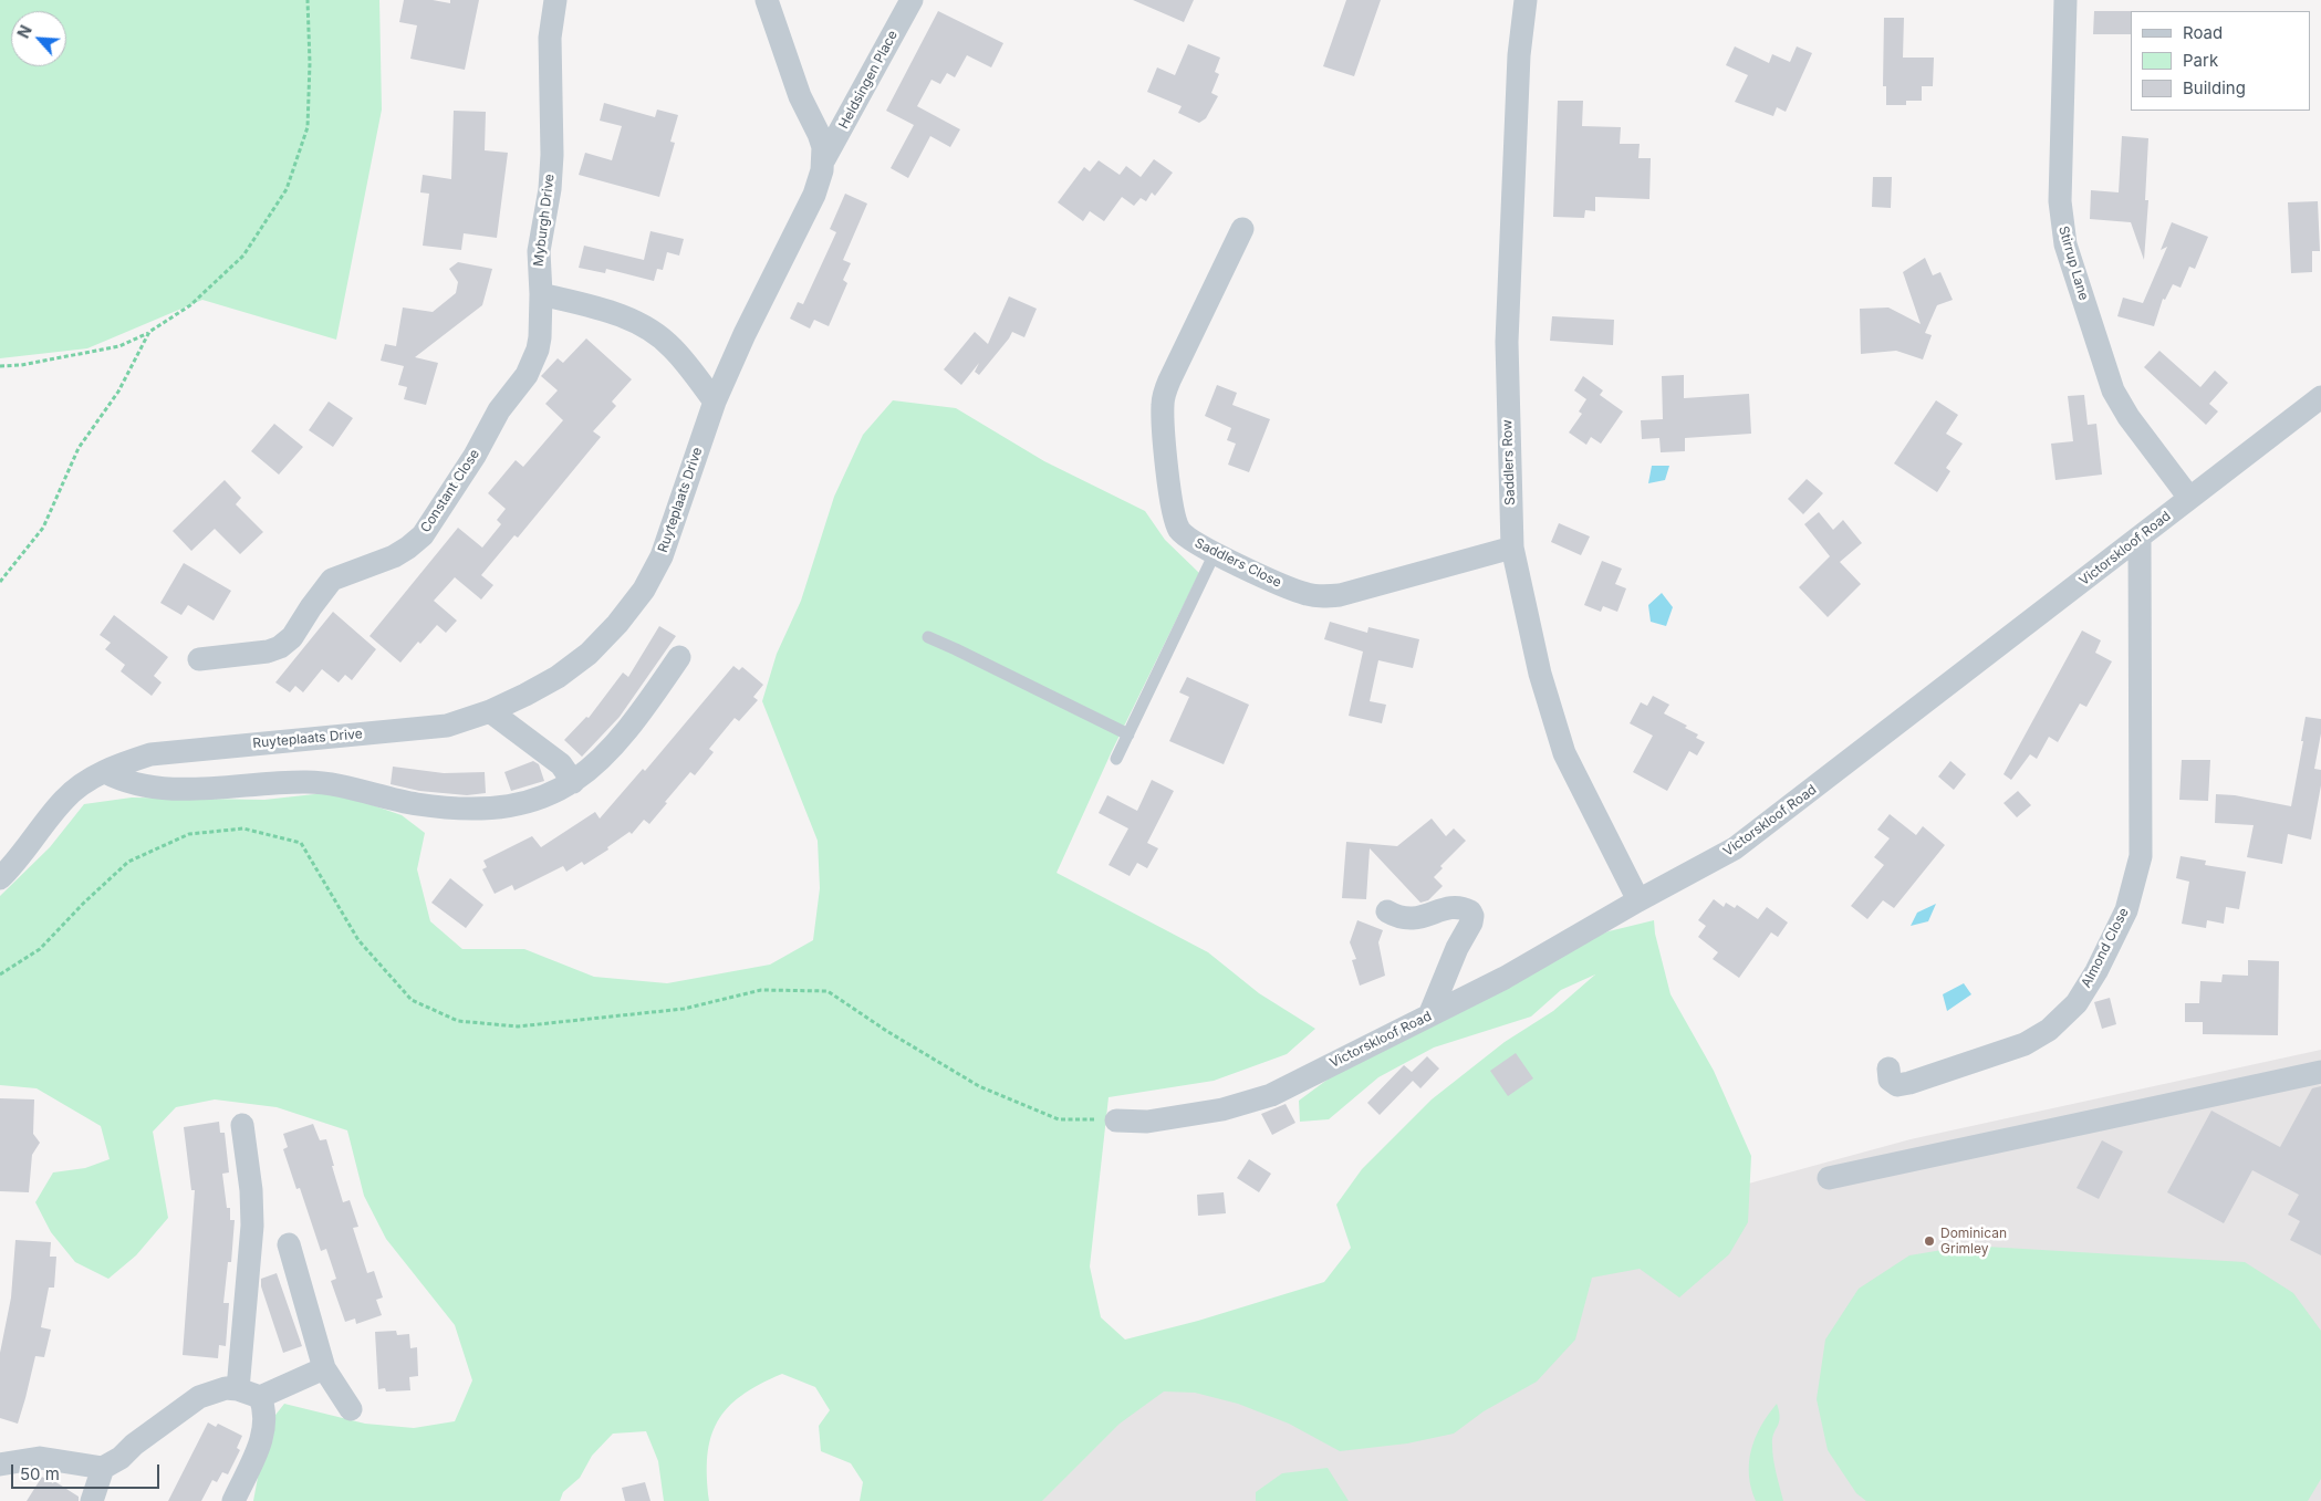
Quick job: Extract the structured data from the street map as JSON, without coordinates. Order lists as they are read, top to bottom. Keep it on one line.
{"streets":{"street":["Heldsingen Place","Myburgh Drive","Stirrup Lane","Saddlers Row","Constant Close","Ruyteplaats Drive","Victorskloof Road","Saddlers Close","Almond Close"]},"crossings":[["Heldsingen Place","Ruyteplaats Drive"],["Myburgh Drive","Constant Close"],["Stirrup Lane","Victorskloof Road"],["Saddlers Row","Victorskloof Road"],["Saddlers Row","Saddlers Close"],["Victorskloof Road","Almond Close"]],"places":["Dominican Grimley"],"legend":["Road","Park","Building"],"scale_bar":"50 m","north":"top left"}
